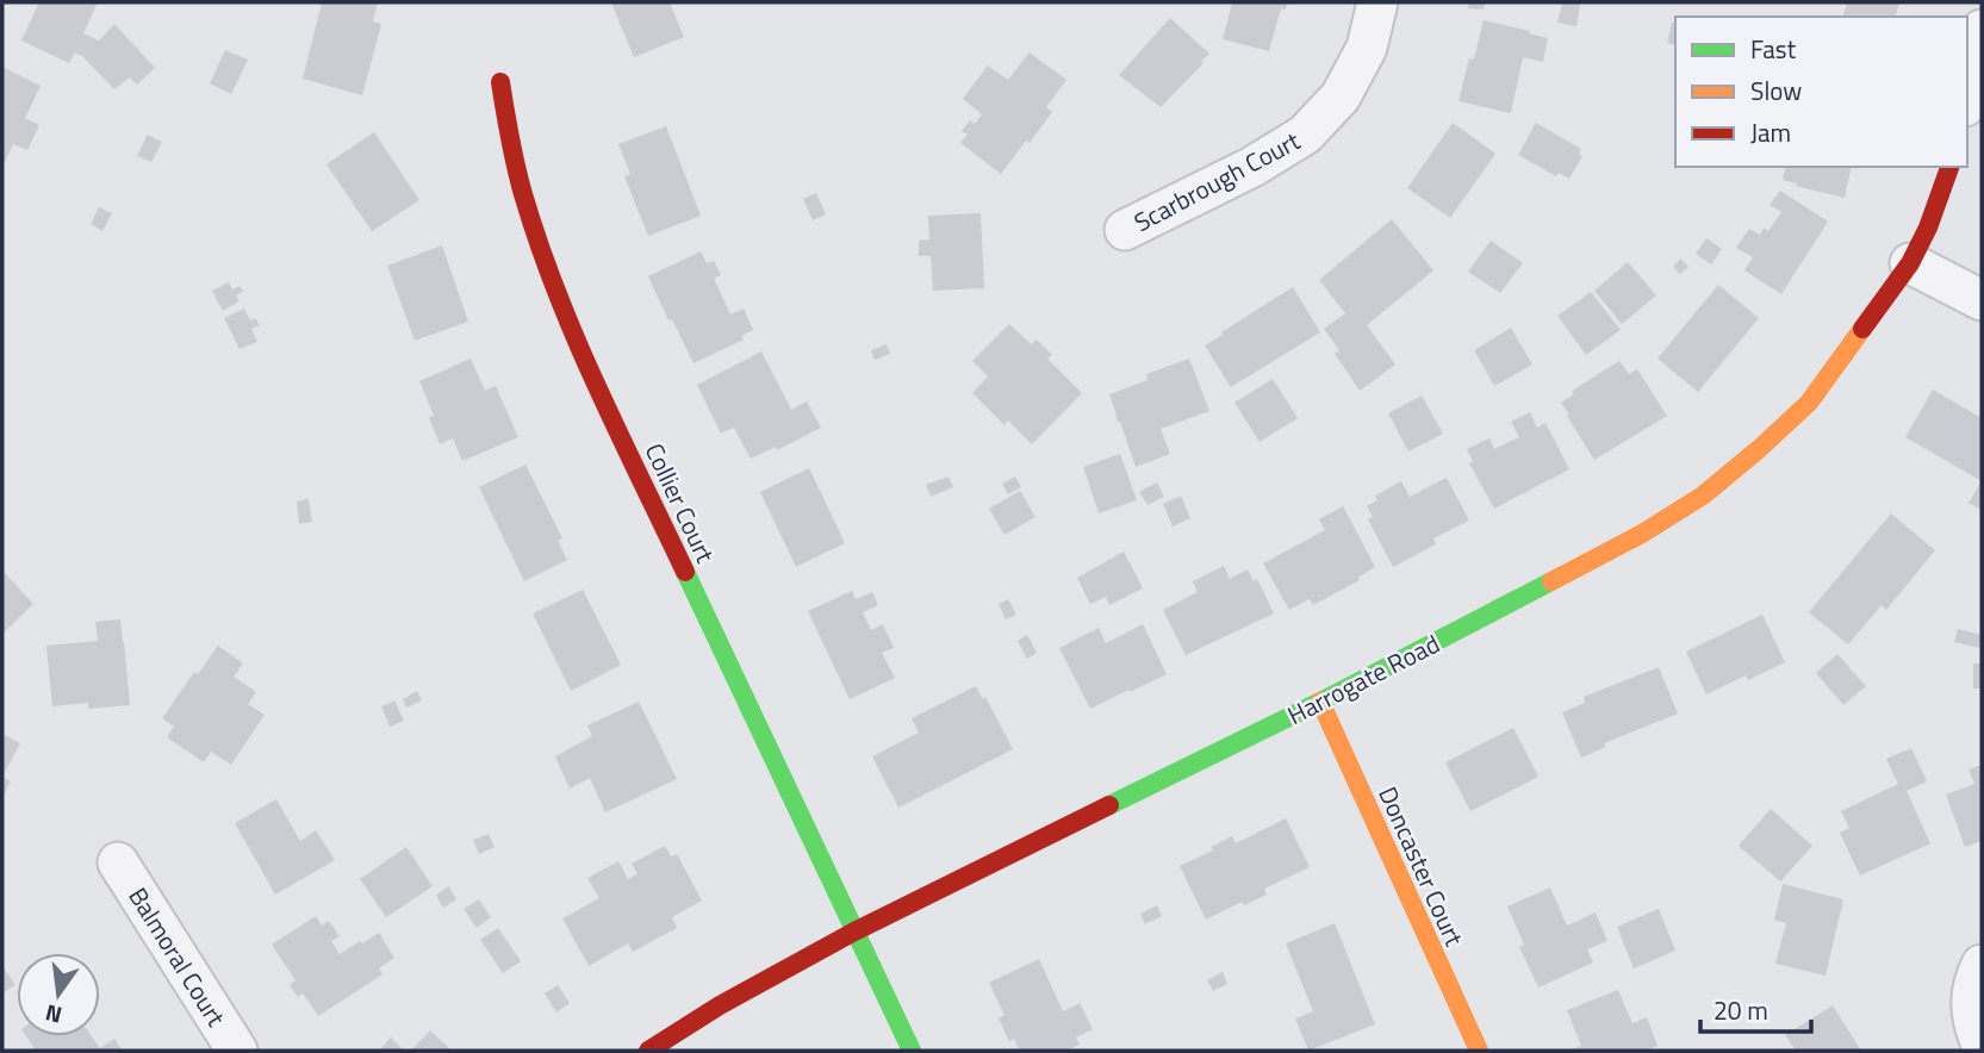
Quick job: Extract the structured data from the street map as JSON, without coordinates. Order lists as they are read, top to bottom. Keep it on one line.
{"streets":{"street":["Scarbrough Court","Collier Court","Harrogate Road","Doncaster Court","Balmoral Court"]},"crossings":[["Collier Court","Harrogate Road"],["Harrogate Road","Doncaster Court"]],"legend":["Fast","Slow","Jam"],"scale_bar":"20 m","north":"bottom"}
